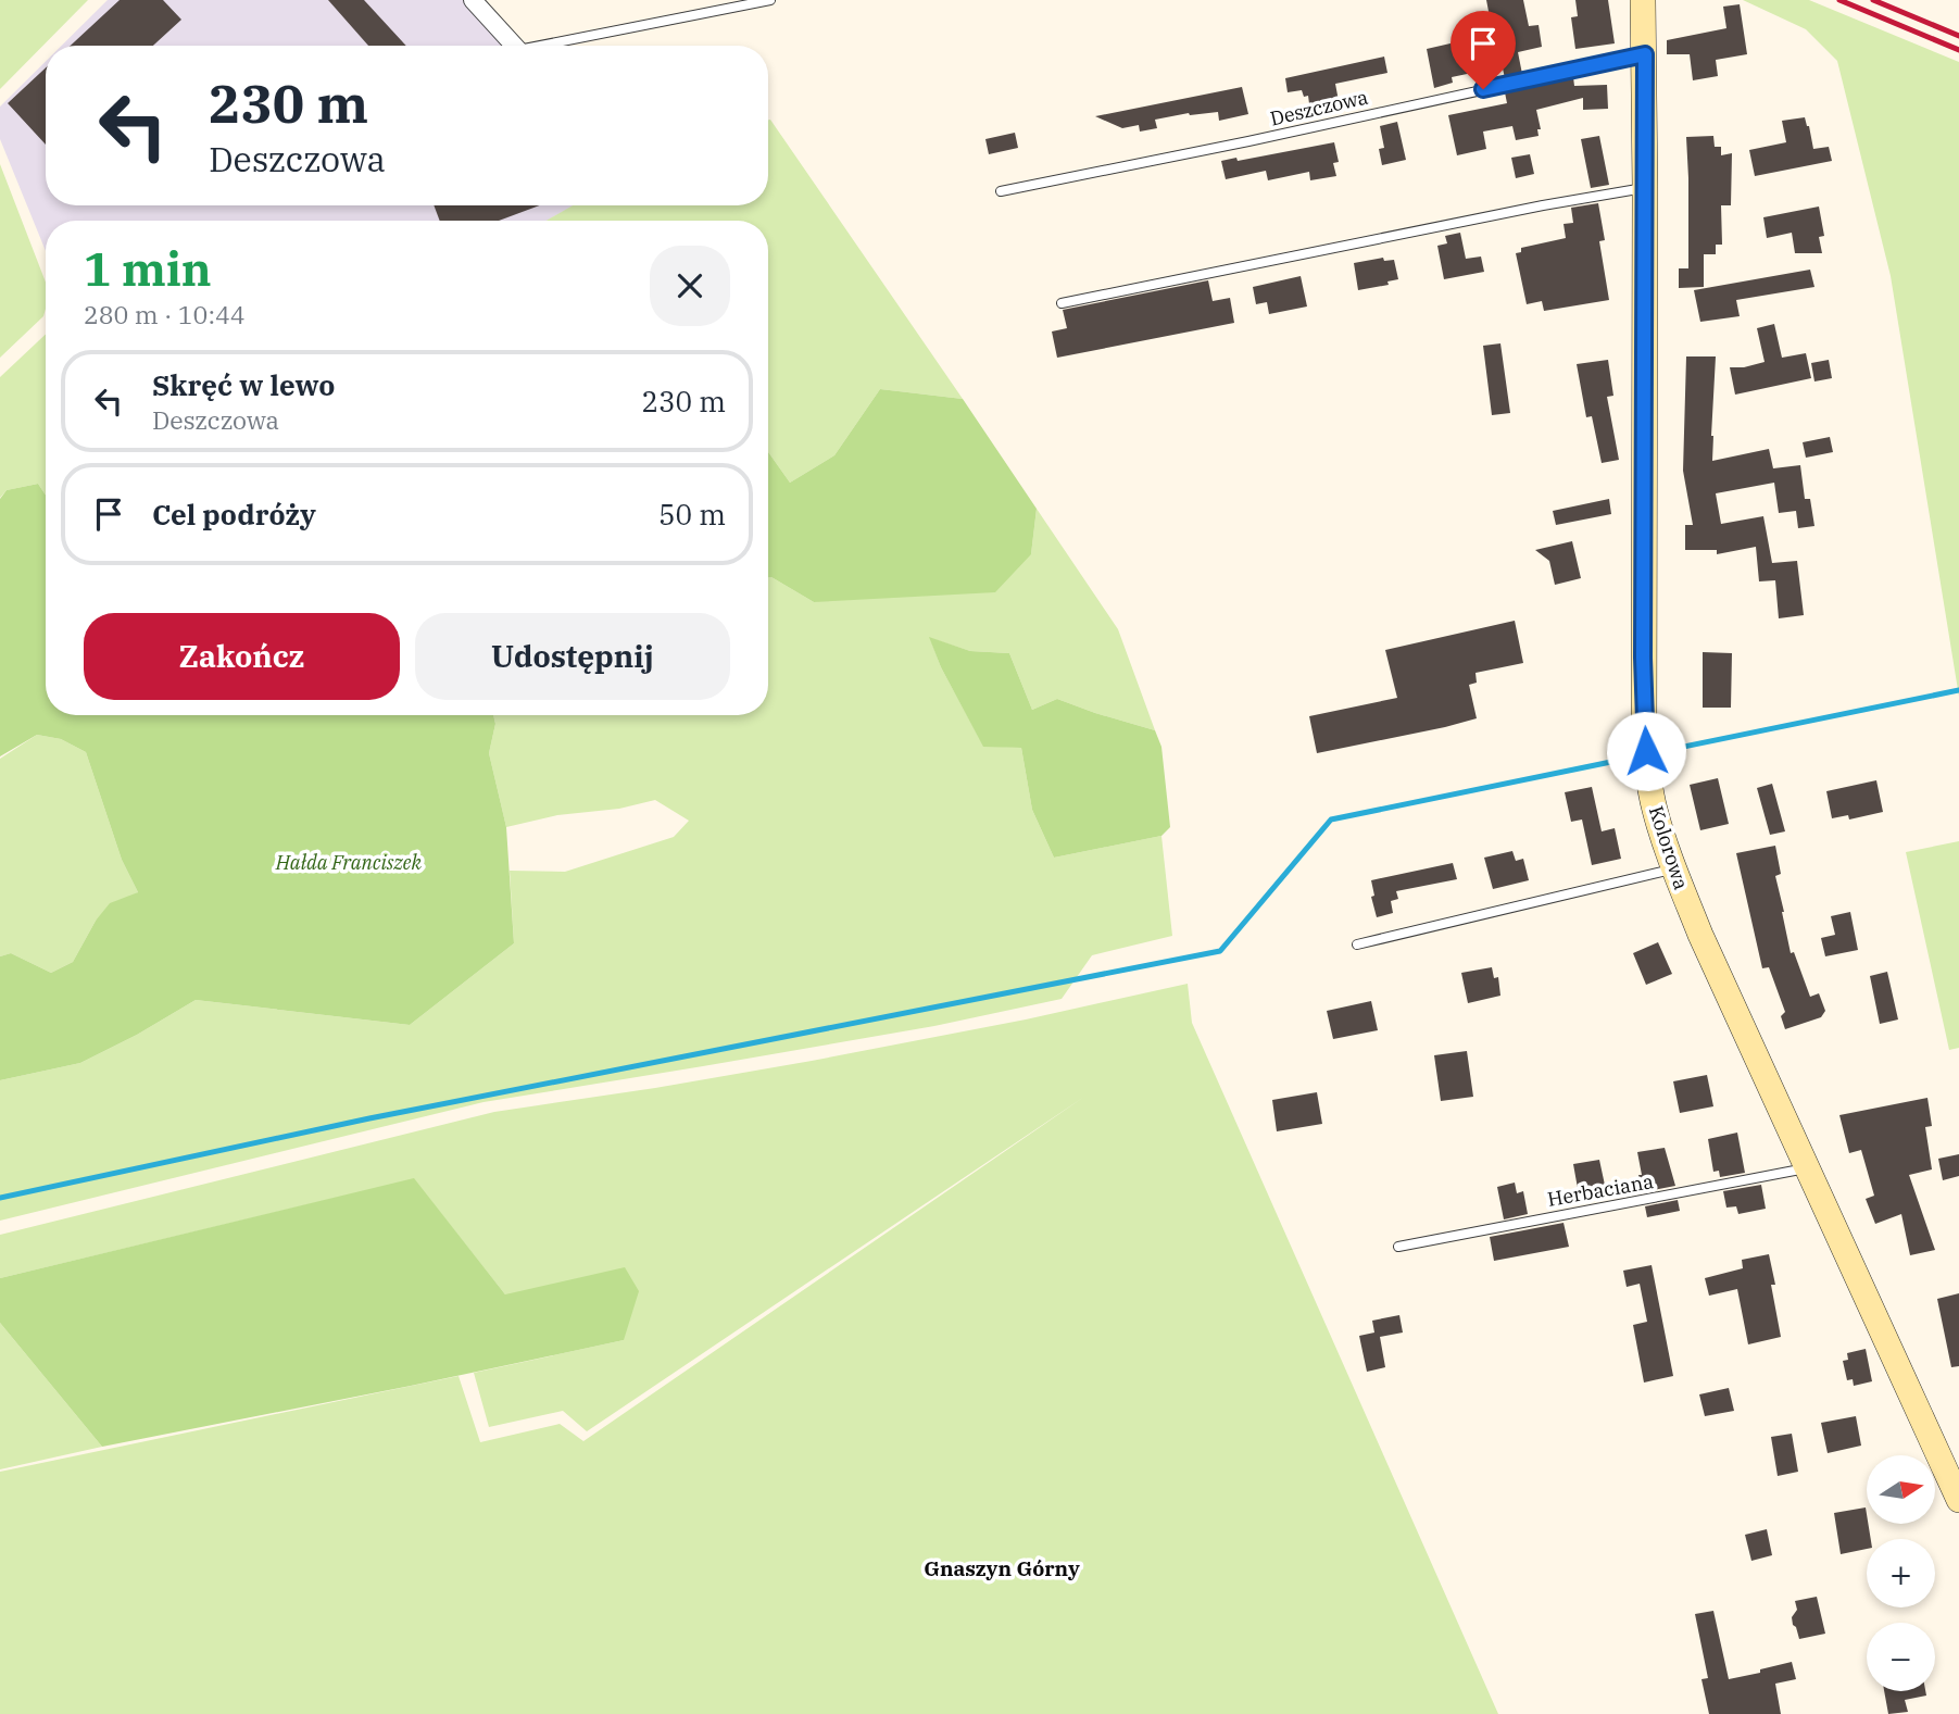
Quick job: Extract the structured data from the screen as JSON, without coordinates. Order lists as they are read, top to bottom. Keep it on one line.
{"streets":{"street":["Kolorowa"],"lane":["Deszczowa","Herbaciana"]},"crossings":[["Deszczowa","Kolorowa"],["Kolorowa","Herbaciana"]],"districts":["Gnaszyn Górny"],"parks":["Hałda Franciszek"],"north":"right","page":{"turn":["230 m","Deszczowa"],"heading":["1 min","280 m · 10:44"],"list":[{"name":"Skręć w lewo","note":"Deszczowa","value":"230 m"},{"name":"Cel podróży","value":"50 m"}],"buttons":["Zakończ","Udostępnij"],"map_buttons":["+","−"]}}
